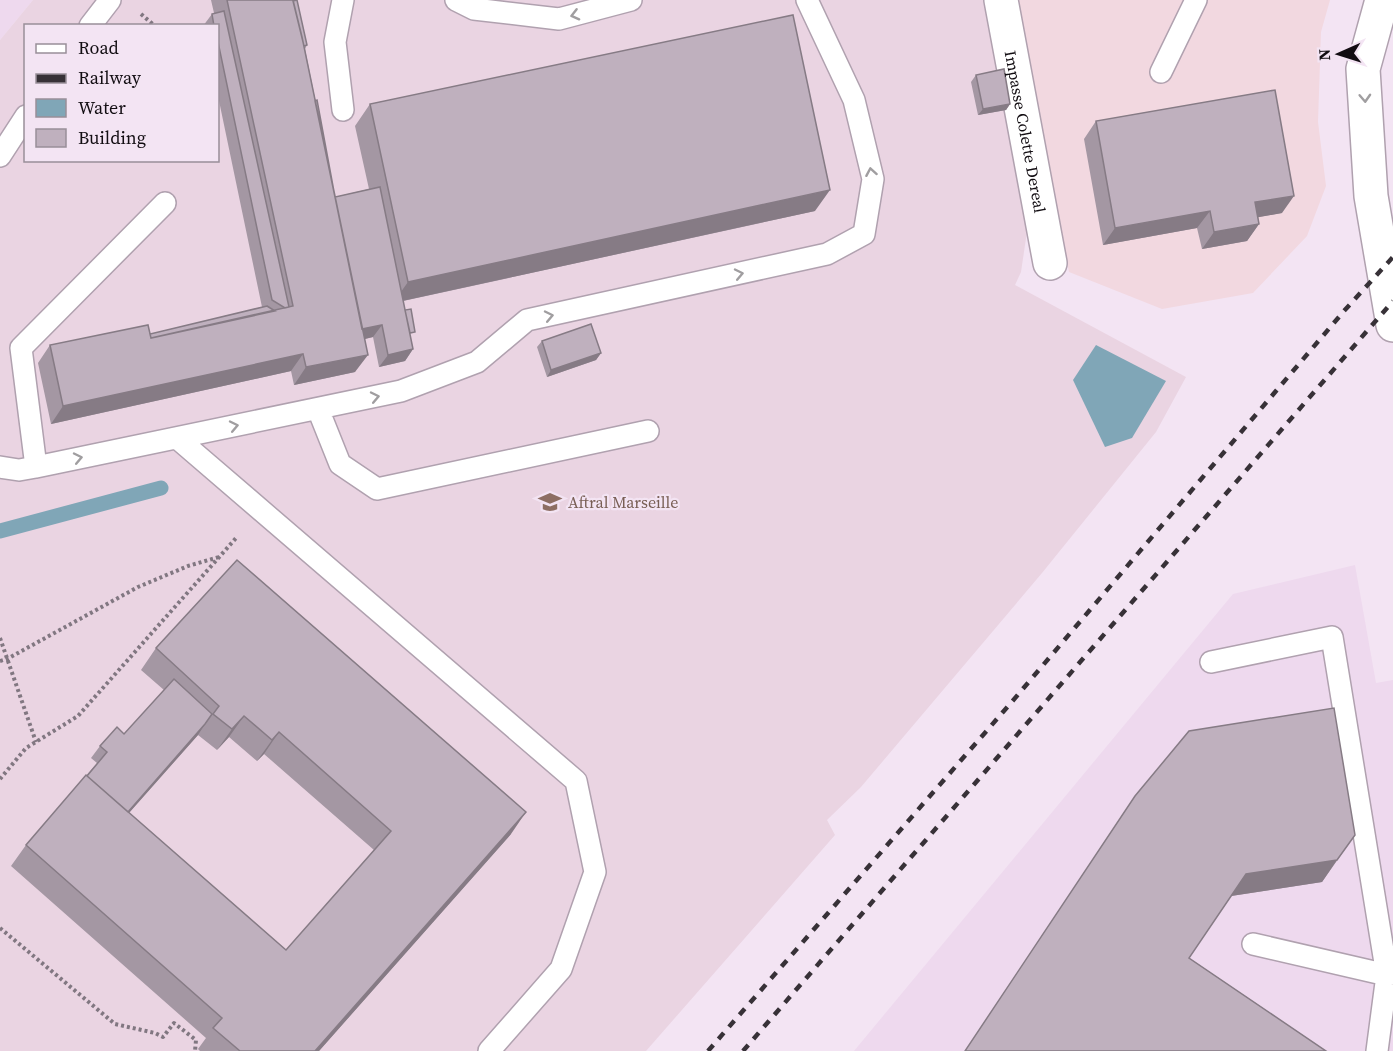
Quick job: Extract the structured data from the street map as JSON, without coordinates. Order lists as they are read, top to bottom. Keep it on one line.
{"streets":{"main road":["Impasse Colette Dereal"]},"places":{"school or university":["Aftral Marseille"]},"legend":["Road","Railway","Water","Building"],"north":"left"}
